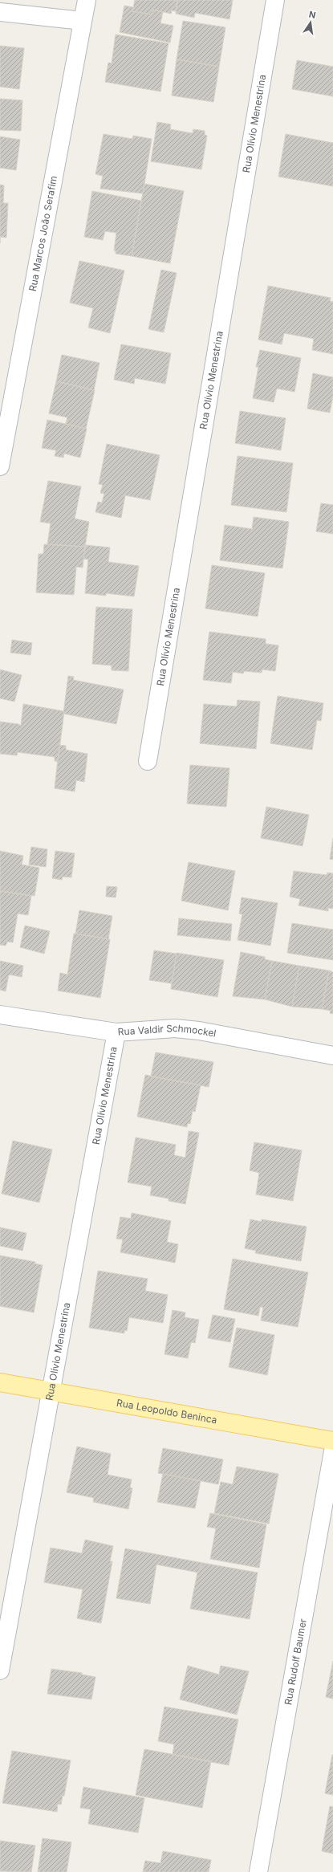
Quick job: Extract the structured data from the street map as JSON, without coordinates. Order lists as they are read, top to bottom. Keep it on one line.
{"streets":{"main road":["Rua Leopoldo Beninca"],"street":["Rua Olívio Menestrina","Rua Marcos João Serafim","Rua Valdir Schmockel","Rua Rudolf Baumer"]},"crossings":[["Rua Olívio Menestrina","Rua Valdir Schmockel"],["Rua Olívio Menestrina","Rua Leopoldo Beninca"]],"north":"top"}
